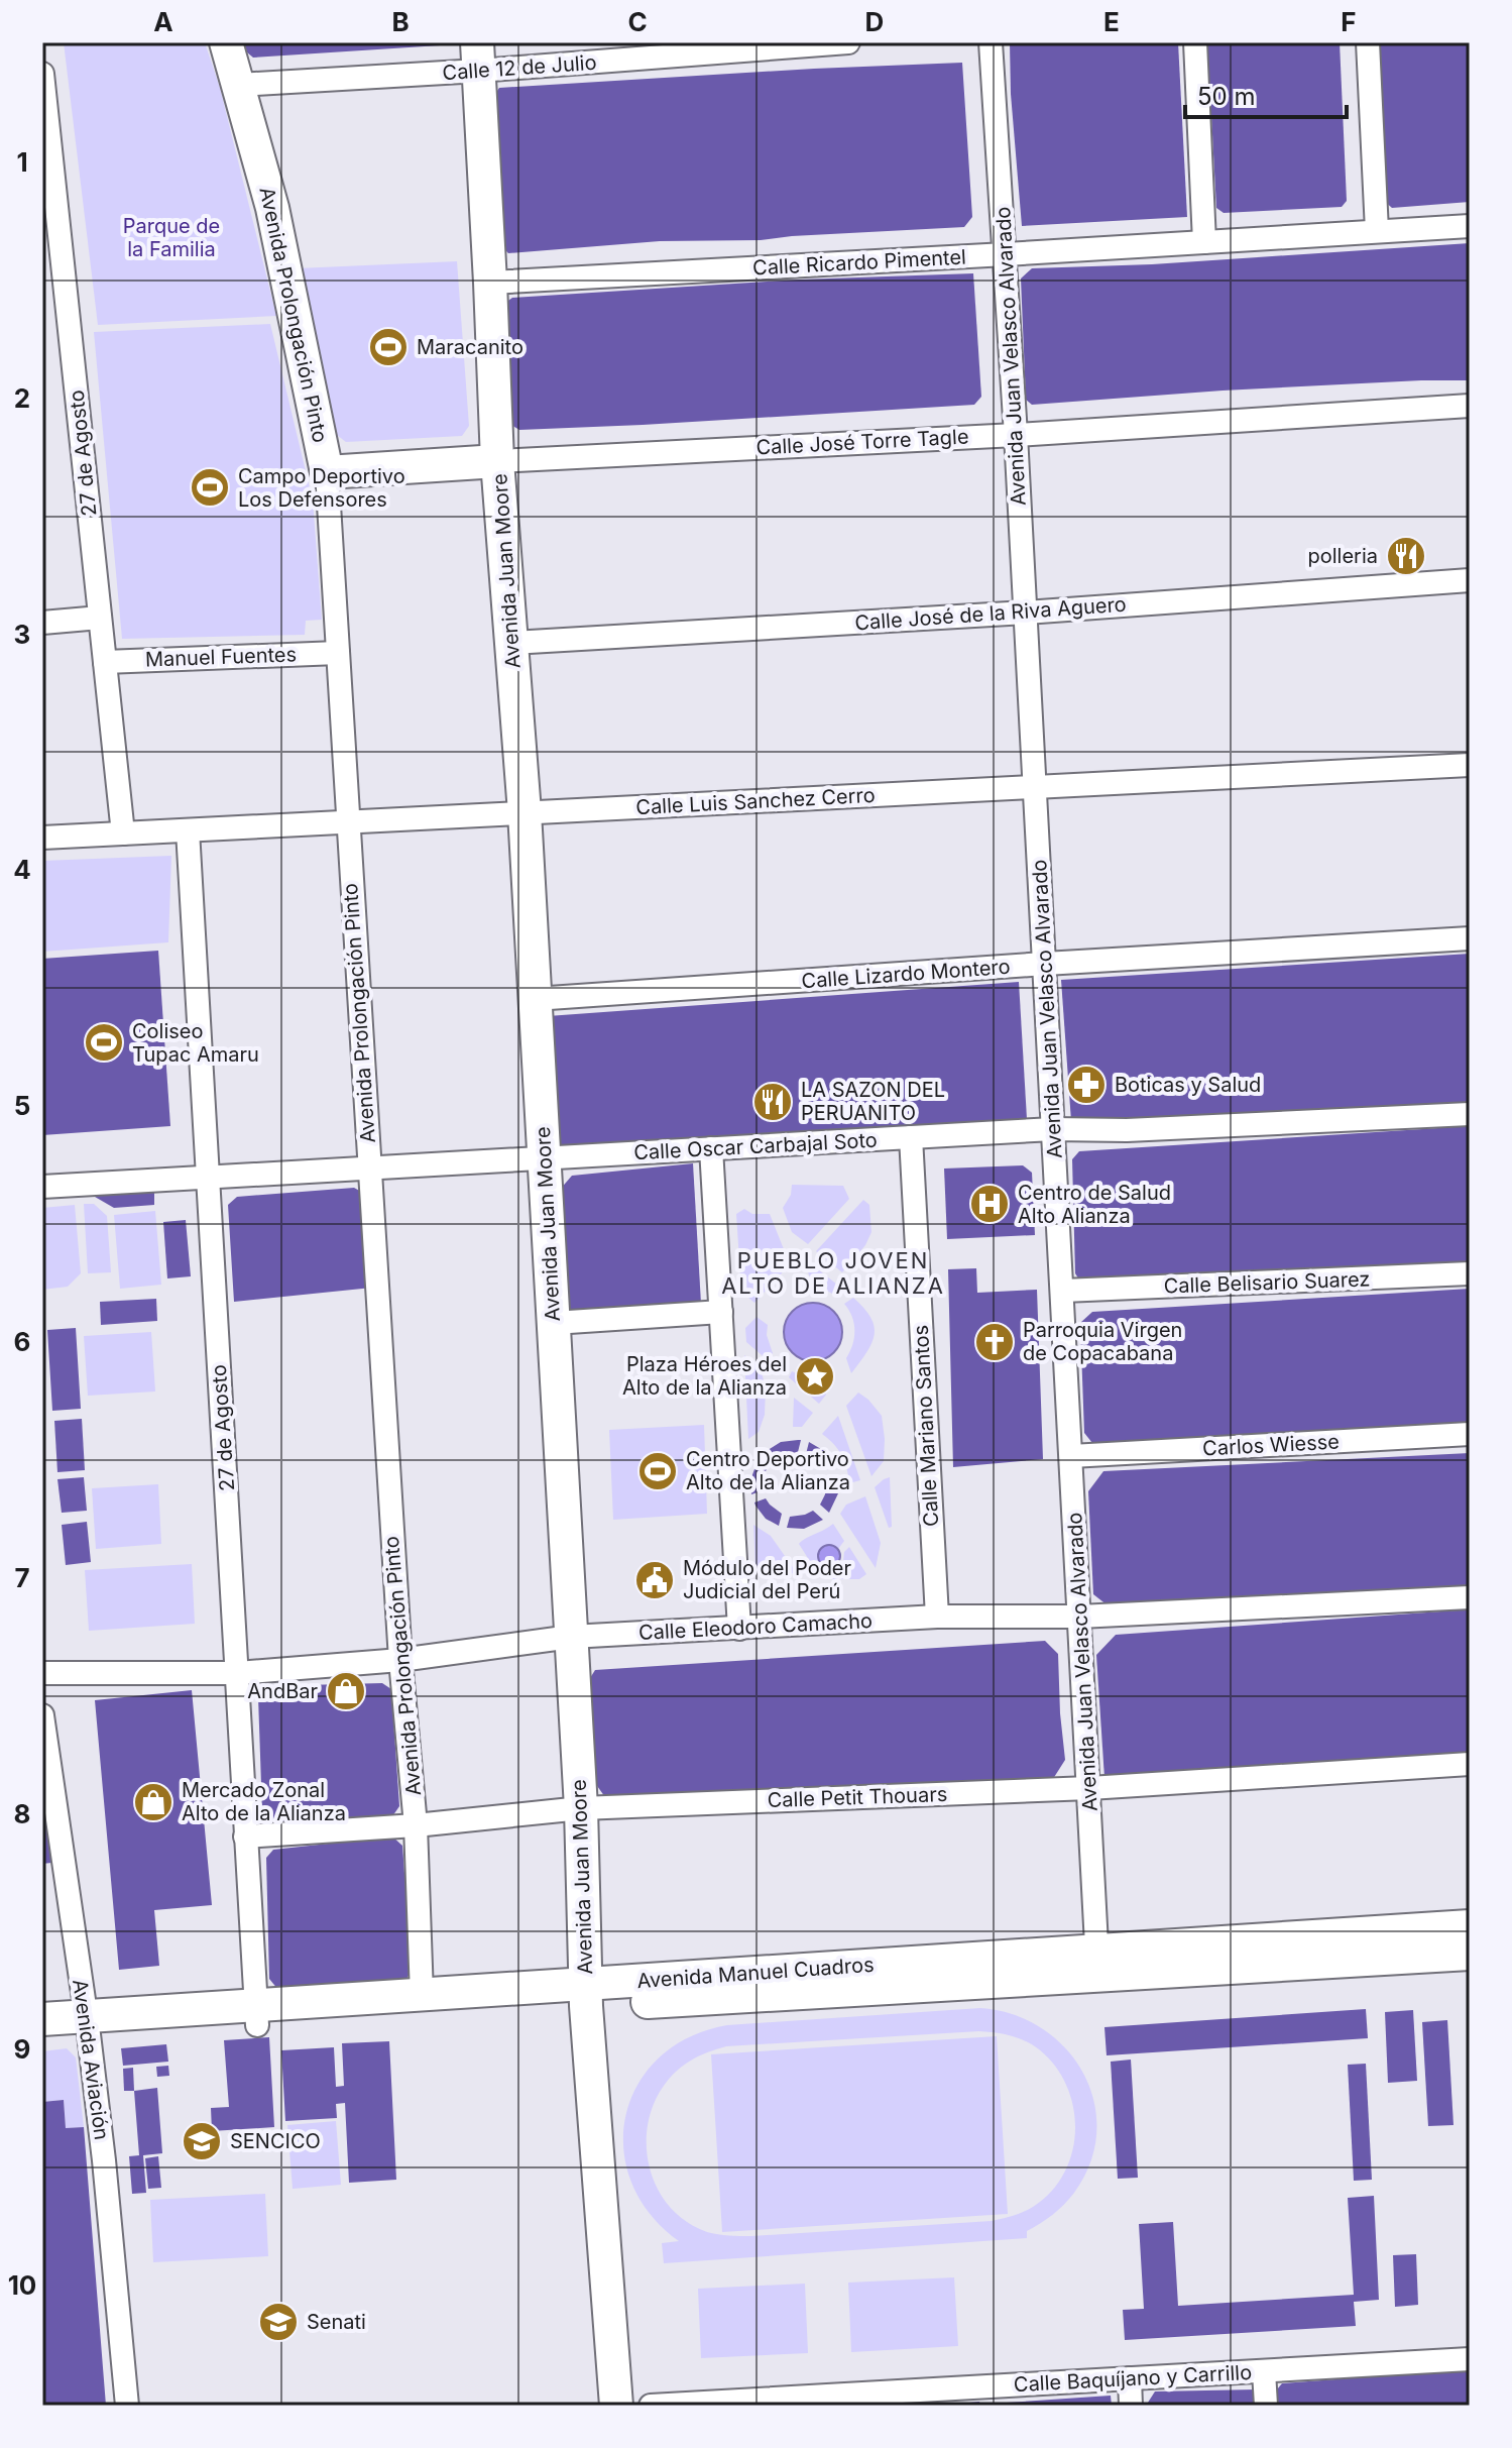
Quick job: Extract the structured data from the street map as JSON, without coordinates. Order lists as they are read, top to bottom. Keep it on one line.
{"streets":{"street":["Calle 12 de Julio","Calle Ricardo Pimentel","Avenida Prolongación Pinto","Avenida Juan Velasco Alvarado","Calle José Torre Tagle","27 de Agosto","Avenida Juan Moore","Calle José de la Riva Aguero","Manuel Fuentes","Calle Luis Sanchez Cerro","Calle Lizardo Montero","Calle Oscar Carbajal Soto","Calle Belisario Suarez","Calle Mariano Santos","Carlos Wiesse","Calle Eleodoro Camacho","Calle Petit Thouars","Avenida Manuel Cuadros","Avenida Aviación","Calle Baquíjano y Carrillo"]},"crossings":[["Calle 12 de Julio","Avenida Prolongación Pinto"],["Calle 12 de Julio","Avenida Juan Moore"],["Calle Ricardo Pimentel","Avenida Juan Velasco Alvarado"],["Calle Ricardo Pimentel","Avenida Juan Moore"],["Avenida Prolongación Pinto","Manuel Fuentes"],["Avenida Prolongación Pinto","Calle Luis Sanchez Cerro"],["Avenida Prolongación Pinto","Calle Oscar Carbajal Soto"],["Avenida Prolongación Pinto","Calle Eleodoro Camacho"],["Avenida Prolongación Pinto","Calle Petit Thouars"],["Avenida Prolongación Pinto","Avenida Manuel Cuadros"],["Avenida Juan Velasco Alvarado","Calle José Torre Tagle"],["Avenida Juan Velasco Alvarado","Calle José de la Riva Aguero"],["Avenida Juan Velasco Alvarado","Calle Luis Sanchez Cerro"],["Avenida Juan Velasco Alvarado","Calle Lizardo Montero"],["Avenida Juan Velasco Alvarado","Calle Oscar Carbajal Soto"],["Avenida Juan Velasco Alvarado","Calle Belisario Suarez"],["Avenida Juan Velasco Alvarado","Carlos Wiesse"],["Avenida Juan Velasco Alvarado","Calle Eleodoro Camacho"],["Avenida Juan Velasco Alvarado","Calle Petit Thouars"],["Avenida Juan Velasco Alvarado","Avenida Manuel Cuadros"],["Calle José Torre Tagle","Avenida Juan Moore"],["27 de Agosto","Manuel Fuentes"],["27 de Agosto","Calle Luis Sanchez Cerro"],["27 de Agosto","Calle Oscar Carbajal Soto"],["27 de Agosto","Calle Eleodoro Camacho"],["27 de Agosto","Calle Petit Thouars"],["27 de Agosto","Avenida Manuel Cuadros"],["Avenida Juan Moore","Calle José de la Riva Aguero"],["Avenida Juan Moore","Calle Luis Sanchez Cerro"],["Avenida Juan Moore","Calle Lizardo Montero"],["Avenida Juan Moore","Calle Oscar Carbajal Soto"],["Avenida Juan Moore","Calle Eleodoro Camacho"],["Avenida Juan Moore","Calle Petit Thouars"],["Avenida Juan Moore","Avenida Manuel Cuadros"],["Calle Oscar Carbajal Soto","Calle Mariano Santos"],["Calle Mariano Santos","Calle Eleodoro Camacho"],["Avenida Manuel Cuadros","Avenida Aviación"]],"districts":["PUEBLO JOVEN ALTO DE ALIANZA"],"parks":["Parque de la Familia"],"places":{"sports":["Maracanito","Campo Deportivo Los Defensores","Coliseo Tupac Amaru","Centro Deportivo Alto de la Alianza"],"restaurant":["polleria","LA SAZON DEL PERUANITO"],"pharmacy":["Boticas y Salud"],"hospital":["Centro de Salud Alto Alianza"],"church":["Parroquia Virgen de Copacabana"],"place":["Plaza Héroes del Alto de la Alianza"],"public building":["Módulo del Poder Judicial del Perú"],"shop":["AndBar","Mercado Zonal Alto de la Alianza"],"school or university":["SENCICO","Senati"]},"scale_bar":"50 m","grid":{"columns":["A","B","C","D","E","F"],"rows":["1","2","3","4","5","6","7","8","9","10"]}}
